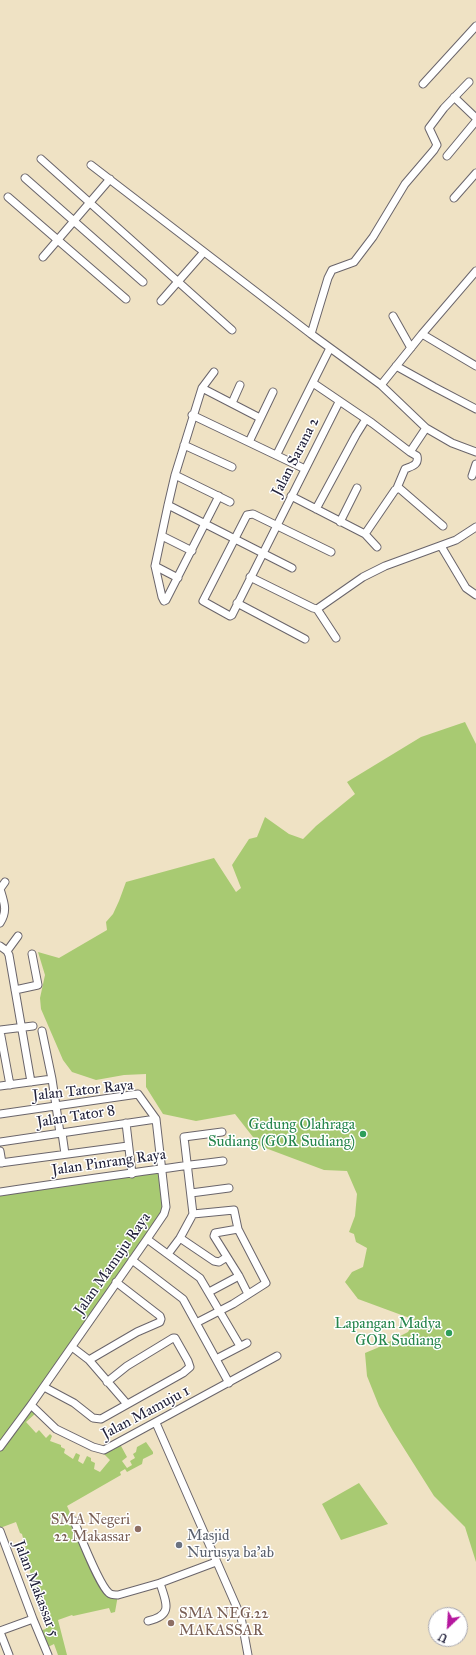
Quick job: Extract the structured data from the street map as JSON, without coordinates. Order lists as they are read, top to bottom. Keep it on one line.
{"streets":{"street":["Jalan Sarana 2","Jalan Tator Raya","Jalan Tator 8","Jalan Pinrang Raya","Jalan Mamuju Raya","Jalan Mamuju 1","Jalan Makassar 5"]},"crossings":[["Jalan Tator Raya","Jalan Tator 8"],["Jalan Tator Raya","Jalan Pinrang Raya"],["Jalan Tator Raya","Jalan Mamuju Raya"],["Jalan Pinrang Raya","Jalan Mamuju Raya"],["Jalan Mamuju Raya","Jalan Mamuju 1"]],"places":["Gedung Olahraga Sudiang (GOR Sudiang)","Lapangan Madya GOR Sudiang","SMA Negeri 22 Makassar","Masjid Nurusya ba'ab","SMA NEG.22 MAKASSAR"],"north":"bottom left"}
